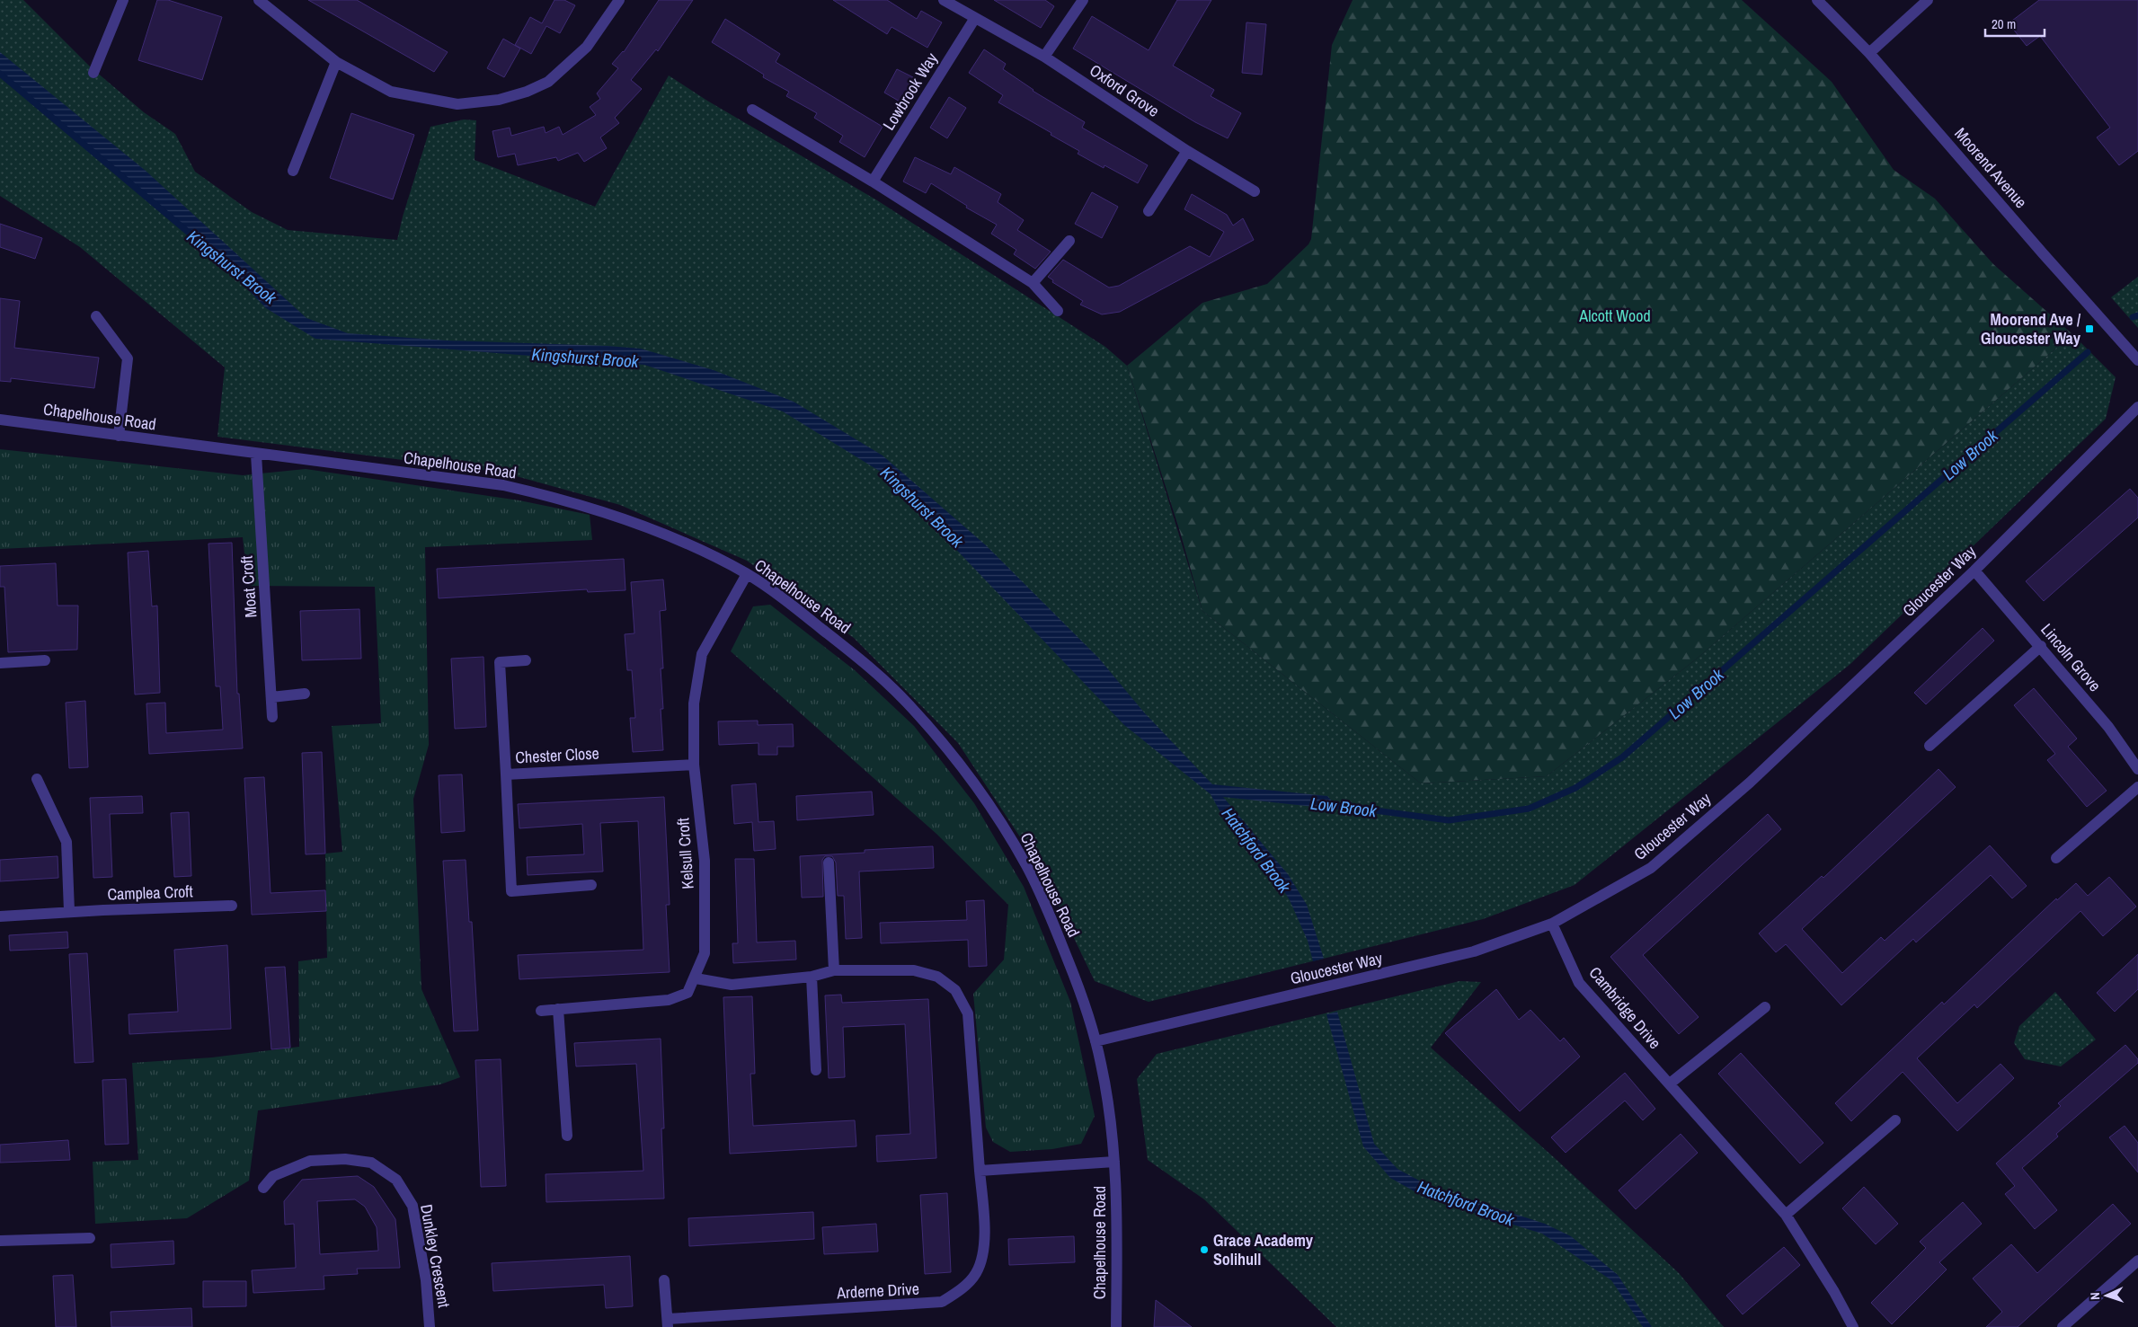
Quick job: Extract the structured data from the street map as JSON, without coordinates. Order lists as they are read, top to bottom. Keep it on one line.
{"streets":{"street":["Oxford Grove","Lowbrook Way","Moorend Avenue","Chapelhouse Road","Gloucester Way","Moat Croft","Lincoln Grove","Chester Close","Kelsull Croft","Camplea Croft","Cambridge Drive","Dunkley Crescent","Arderne Drive"]},"crossings":[["Oxford Grove","Lowbrook Way"],["Chapelhouse Road","Gloucester Way"],["Chapelhouse Road","Moat Croft"],["Chapelhouse Road","Kelsull Croft"],["Gloucester Way","Lincoln Grove"],["Gloucester Way","Cambridge Drive"],["Chester Close","Kelsull Croft"],["Kelsull Croft","Arderne Drive"]],"water":["Kingshurst Brook","Low Brook","Hatchford Brook"],"parks":["Alcott Wood"],"places":{"transit":["Moorend Ave / Gloucester Way"],"other":["Grace Academy Solihull"]},"scale_bar":"20 m","north":"left"}
